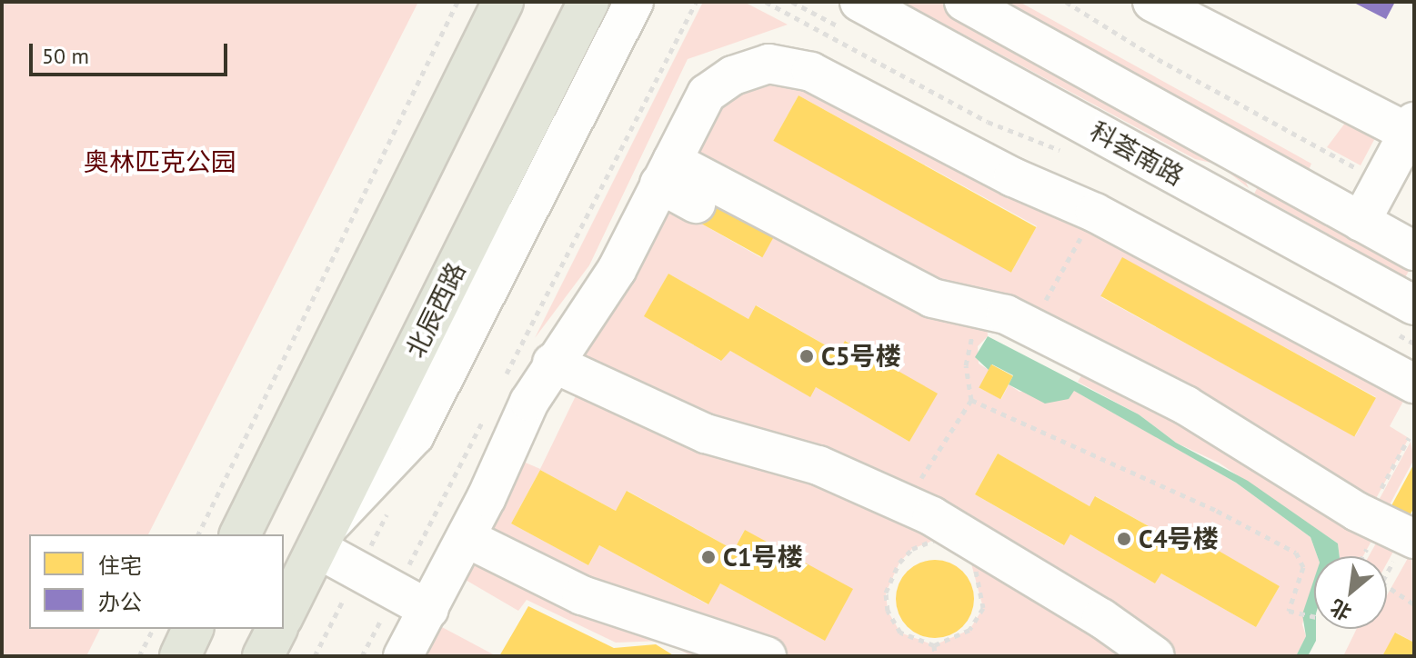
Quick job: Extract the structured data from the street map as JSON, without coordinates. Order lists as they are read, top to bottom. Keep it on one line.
{"streets":{"main road":["北辰西路"],"street":["科荟南路"]},"parks":["奥林匹克公园"],"places":["C5号楼","C4号楼","C1号楼"],"legend":["住宅","办公"],"scale_bar":"50 m","north":"bottom left"}
